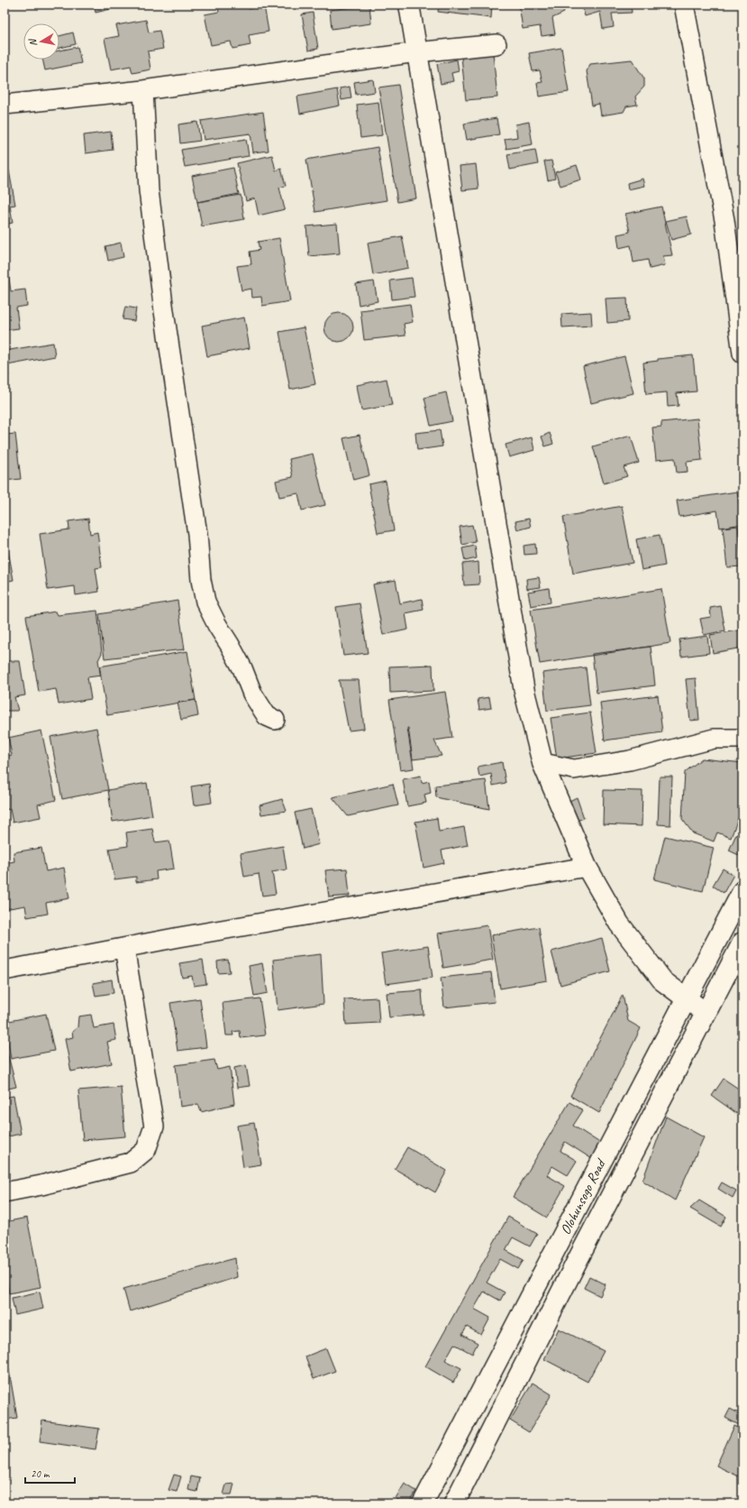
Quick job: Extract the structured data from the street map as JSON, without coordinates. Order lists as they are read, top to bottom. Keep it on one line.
{"streets":{"main road":["Olohunsogo Road"]},"scale_bar":"20 m","north":"left"}
